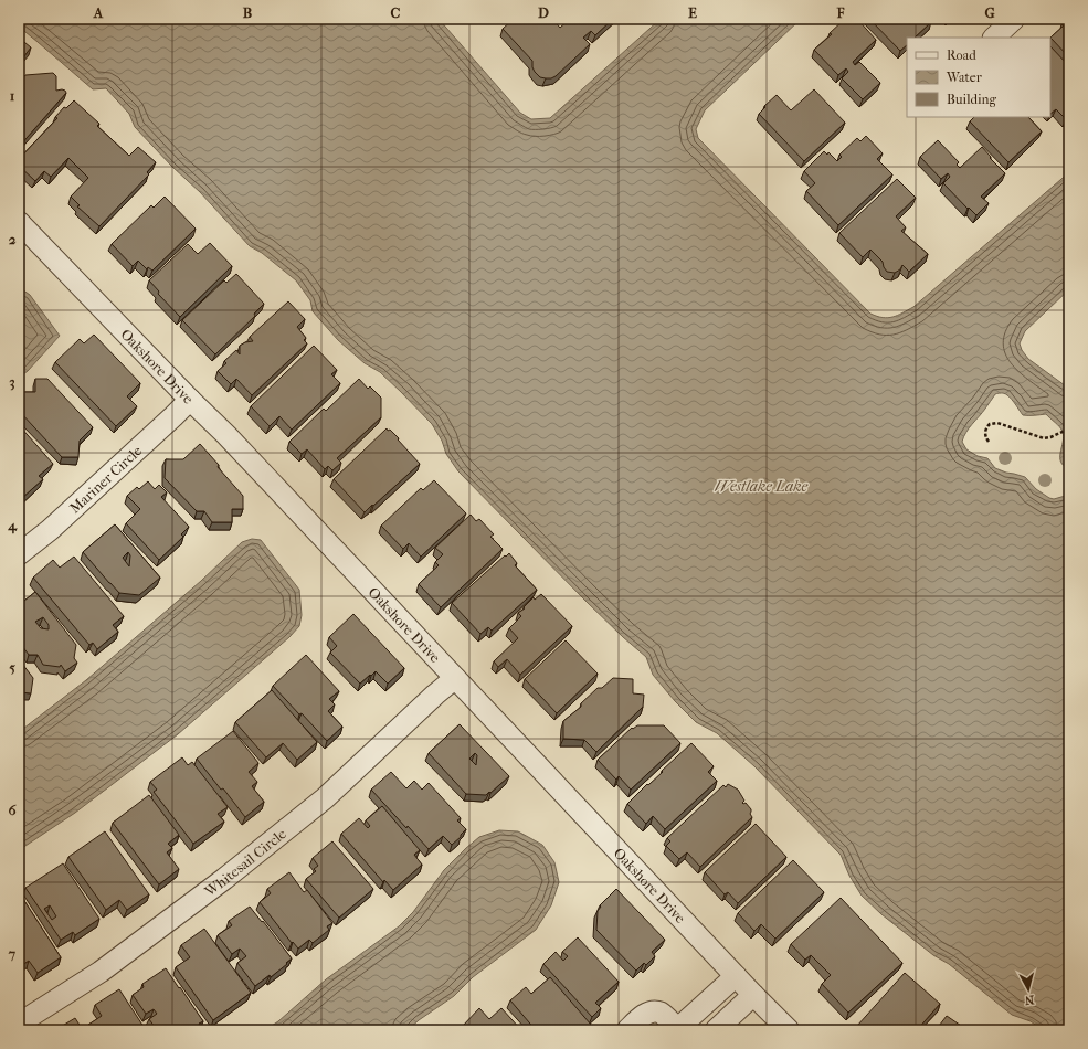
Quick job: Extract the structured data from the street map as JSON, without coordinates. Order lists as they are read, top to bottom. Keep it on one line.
{"streets":{"street":["Oakshore Drive","Mariner Circle","Whitesail Circle"]},"crossings":[["Oakshore Drive","Mariner Circle"],["Oakshore Drive","Whitesail Circle"]],"water":["Westlake Lake"],"legend":["Road","Water","Building"],"north":"bottom","grid":{"columns":["A","B","C","D","E","F","G"],"rows":["1","2","3","4","5","6","7"]}}
